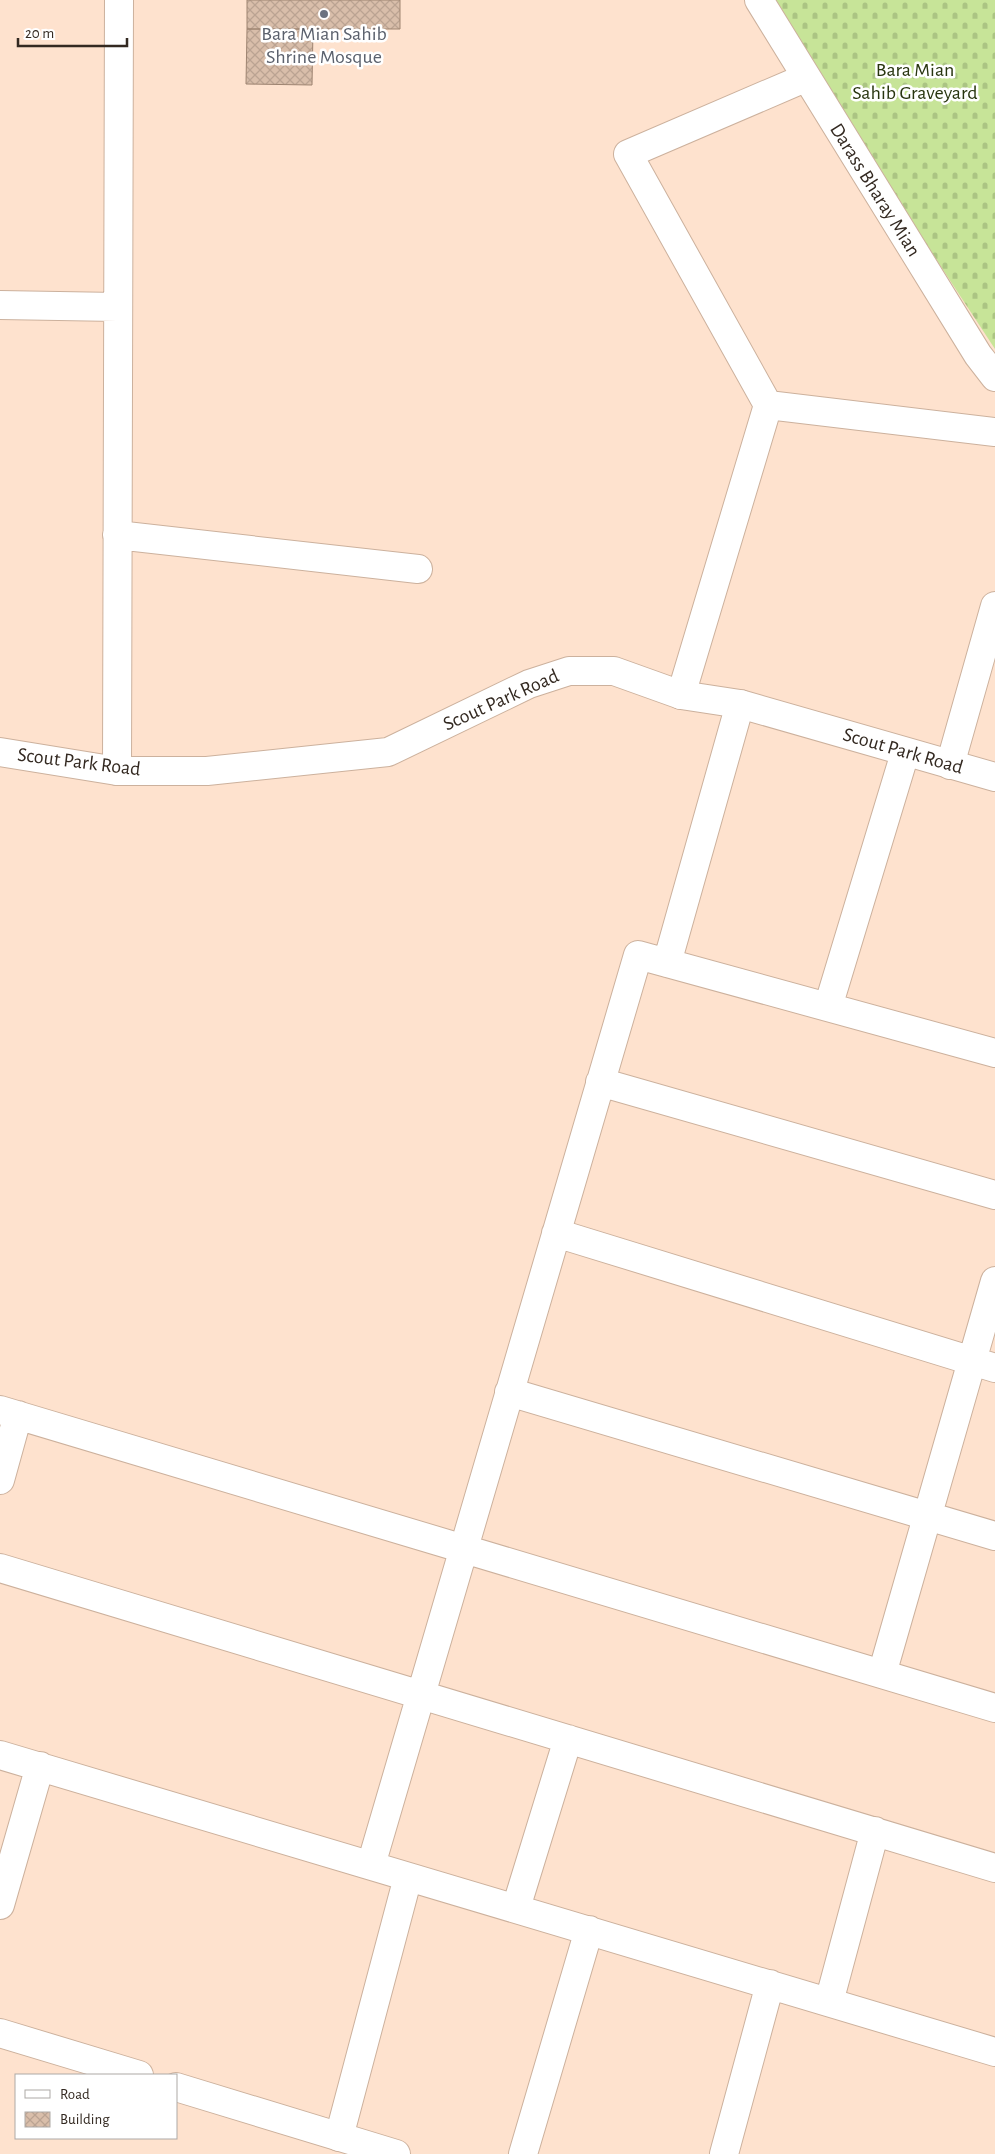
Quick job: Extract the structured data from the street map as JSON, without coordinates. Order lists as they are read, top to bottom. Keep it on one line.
{"streets":{"street":["Darass Bharay Mian","Scout Park Road"]},"parks":["Bara Mian Sahib Graveyard"],"places":["Bara Mian Sahib Shrine Mosque"],"legend":["Road","Building"],"scale_bar":"20 m"}
